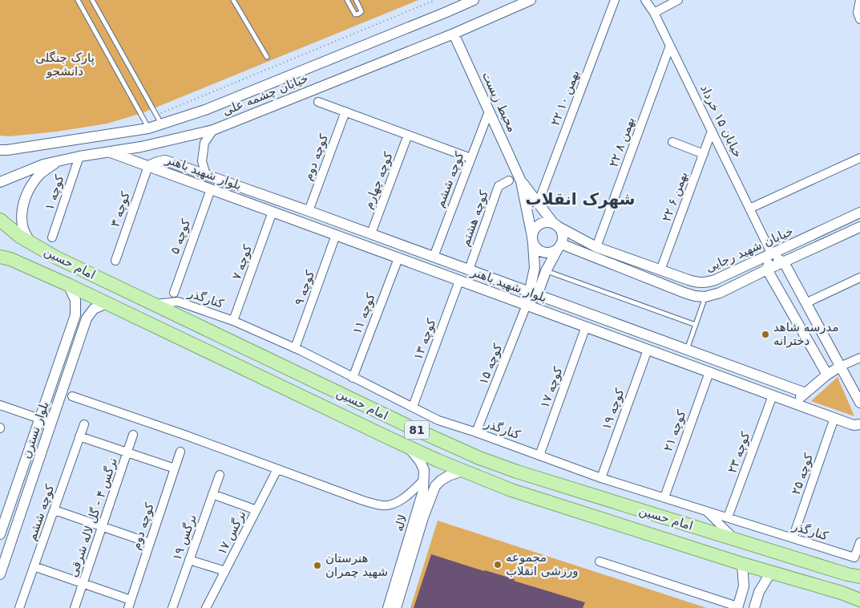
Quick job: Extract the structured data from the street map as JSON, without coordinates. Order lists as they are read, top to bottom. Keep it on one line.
{"streets":{"main road":["امام حسین","81"],"street":["خیابان چشمه علی","۲۲ بهمن ۱۰","محیط زیست","خیابان ۱۵ خرداد","۲۲ بهمن ۸","کوچه دوم","بلوار شهید باهنر","کوچه ششم","کوچه چهارم","کوچه ۱","۲۲ بهمن ۶","کوچه ۳","کوچه هشتم","کوچه ۵","خیابان شهید رجایی","کوچه ۷","کوچه ۹","کنارگذر","کوچه ۱۱","کوچه ۱۳","کوچه ۱۵","کوچه ۱۷","کوچه ۱۹","بلوار نسترن","کوچه ۲۱","کوچه ۲۳","کوچه ۲۵","نرگس ۴ - گل لاله شرقی","لاله","نرگس ۱۷","نرگس ۱۹"]},"crossings":[["خیابان چشمه علی","محیط زیست"],["خیابان چشمه علی","بلوار شهید باهنر"],["خیابان چشمه علی","کوچه ۱"],["۲۲ بهمن ۱۰","محیط زیست"],["محیط زیست","بلوار شهید باهنر"],["محیط زیست","کوچه ششم"],["محیط زیست","خیابان شهید رجایی"],["خیابان ۱۵ خرداد","۲۲ بهمن ۸"],["خیابان ۱۵ خرداد","۲۲ بهمن ۶"],["خیابان ۱۵ خرداد","خیابان شهید رجایی"],["۲۲ بهمن ۸","خیابان شهید رجایی"],["کوچه دوم","بلوار شهید باهنر"],["بلوار شهید باهنر","کوچه ششم"],["بلوار شهید باهنر","کوچه چهارم"],["بلوار شهید باهنر","کوچه ۳"],["بلوار شهید باهنر","کوچه هشتم"],["بلوار شهید باهنر","کوچه ۵"],["بلوار شهید باهنر","کوچه ۷"],["بلوار شهید باهنر","کوچه ۹"],["بلوار شهید باهنر","کوچه ۱۱"],["بلوار شهید باهنر","کوچه ۱۳"],["بلوار شهید باهنر","کوچه ۱۵"],["بلوار شهید باهنر","کوچه ۱۷"],["بلوار شهید باهنر","کوچه ۱۹"],["بلوار شهید باهنر","کوچه ۲۱"],["بلوار شهید باهنر","کوچه ۲۳"],["بلوار شهید باهنر","کوچه ۲۵"],["۲۲ بهمن ۶","خیابان شهید رجایی"],["کوچه ۷","کنارگذر"],["امام حسین","کنارگذر"],["امام حسین","بلوار نسترن"],["امام حسین","لاله"],["کوچه ۹","کنارگذر"],["کنارگذر","کوچه ۱۱"],["کنارگذر","کوچه ۱۳"],["کنارگذر","کوچه ۱۵"],["کنارگذر","کوچه ۱۷"],["کنارگذر","کوچه ۱۹"],["کنارگذر","کوچه ۲۱"],["کنارگذر","کوچه ۲۳"],["کنارگذر","کوچه ۲۵"]],"districts":["شهرک انقلاب"],"parks":["پارک جنگلی دانشجو"],"places":["مدرسه شاهد دخترانه","مجموعه ورزشی انقلاب","هنرستان شهید چمران"]}
